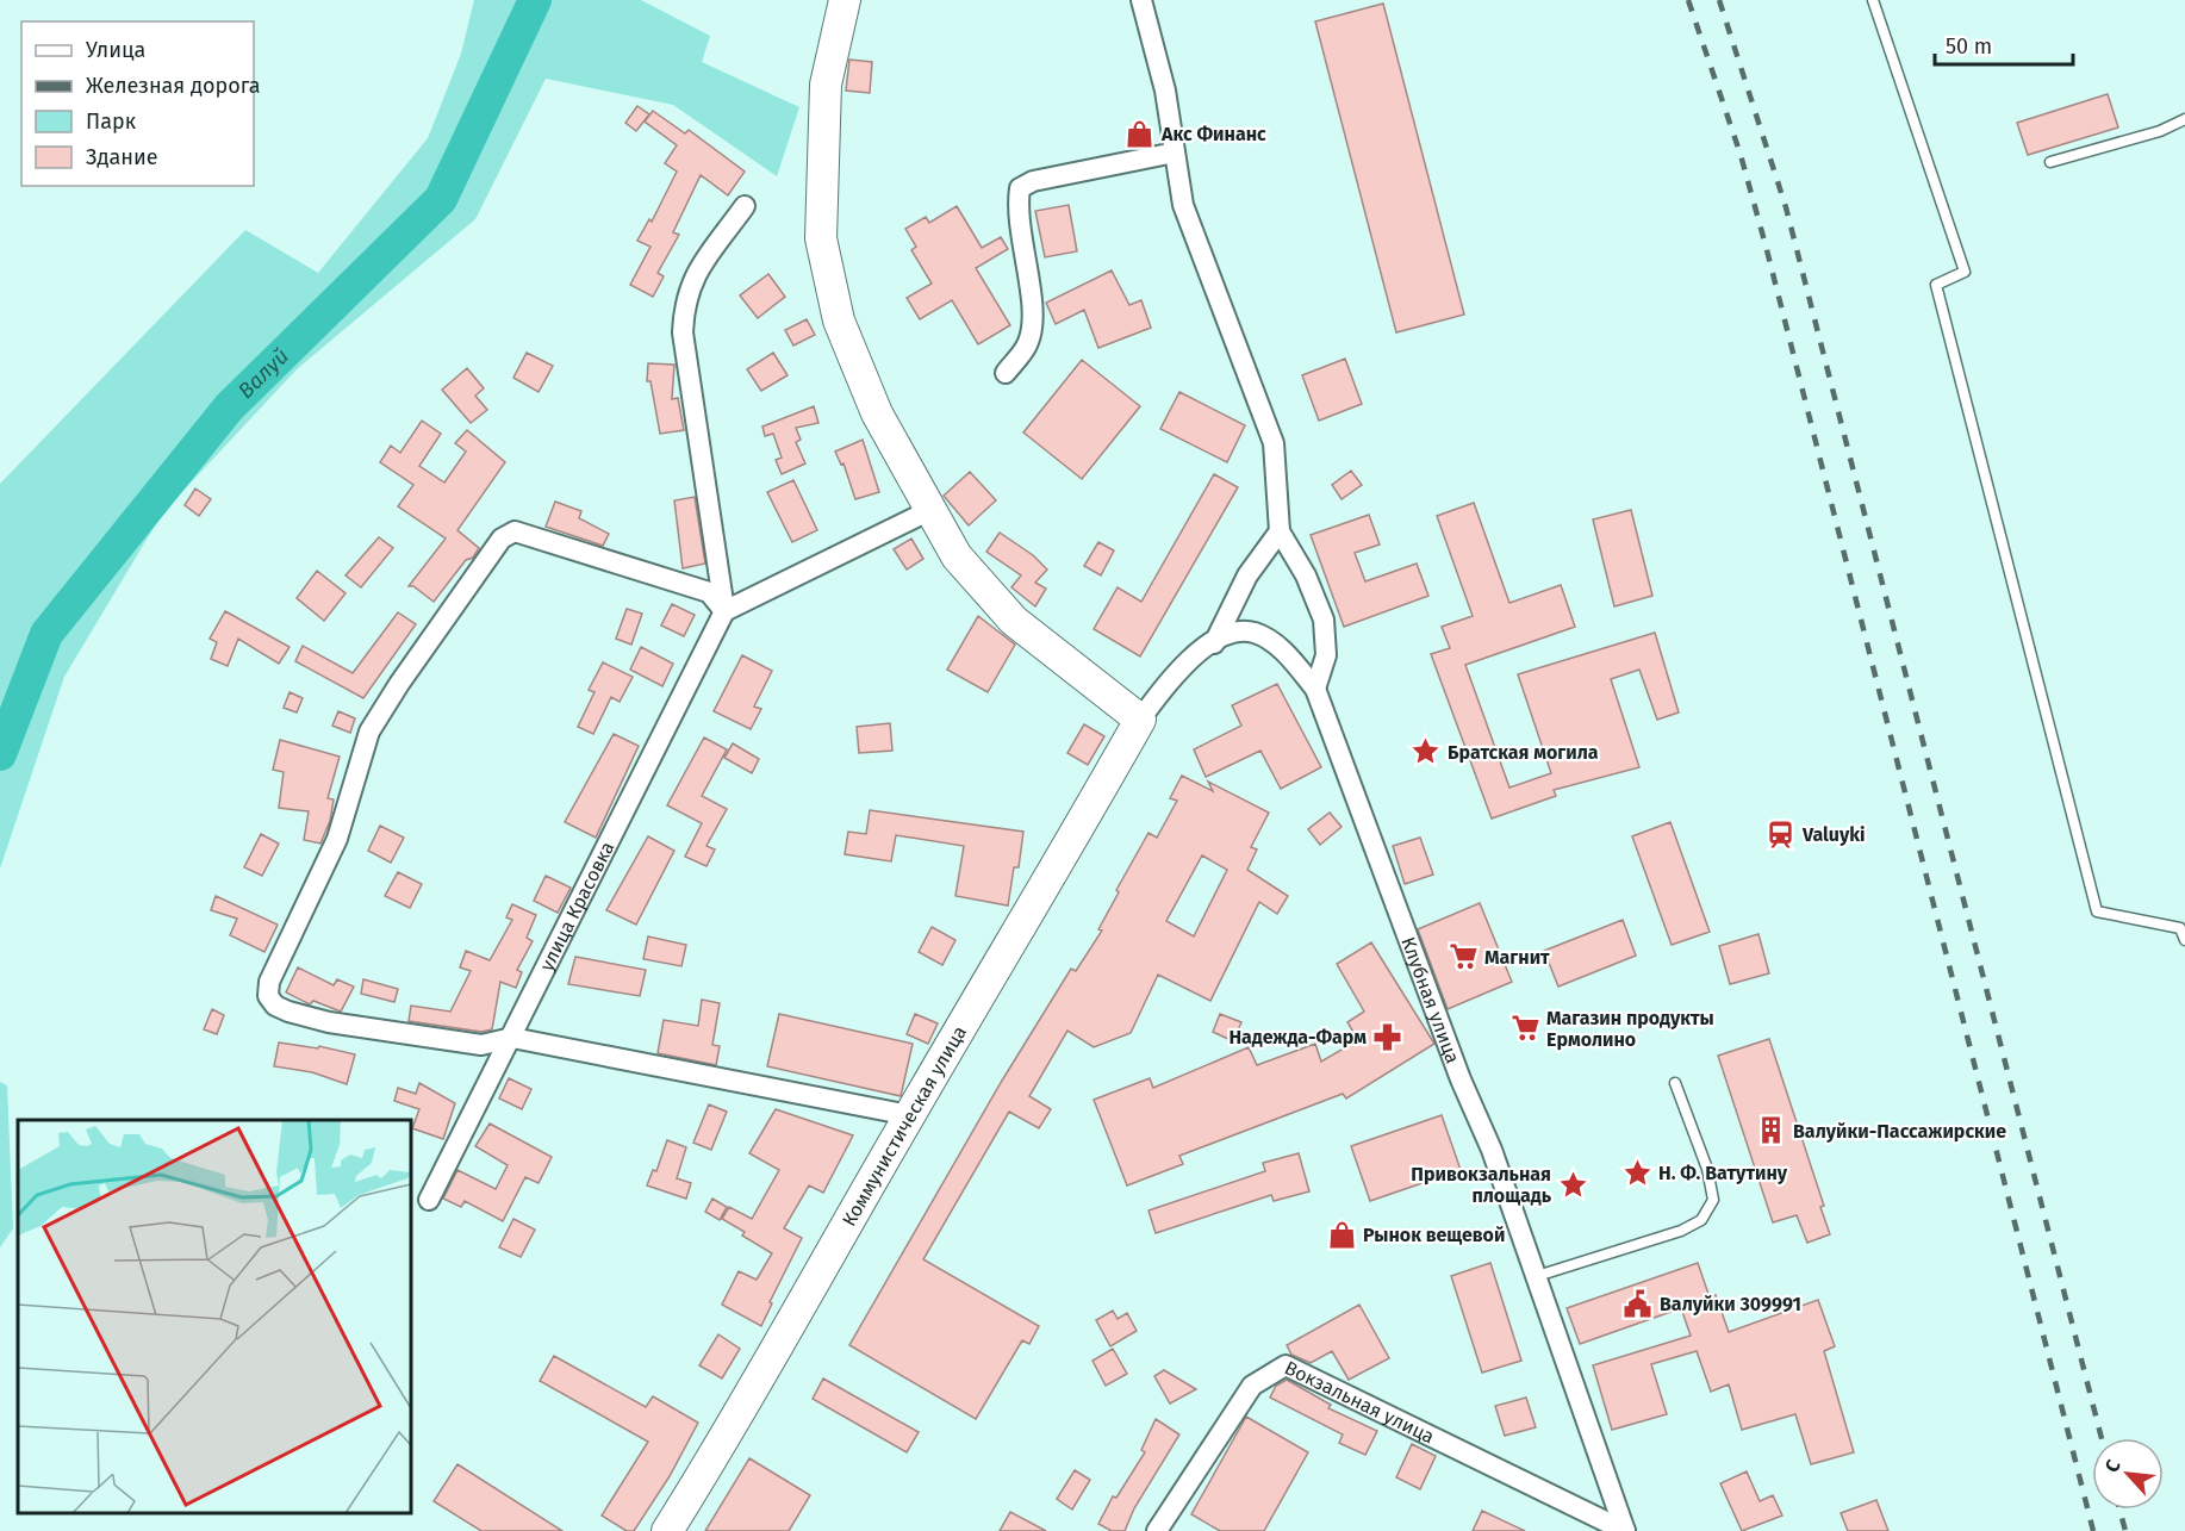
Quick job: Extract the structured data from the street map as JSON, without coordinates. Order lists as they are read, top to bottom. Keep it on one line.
{"streets":{"main road":["Коммунистическая улица"],"street":["улица Красовка","Клубная улица","Вокзальная улица"]},"crossings":[["Клубная улица","Коммунистическая улица"],["Клубная улица","Вокзальная улица"]],"water":["Валуй"],"places":{"shop":["Акс Финанс","Рынок вещевой"],"place":["Братская могила","Н. Ф. Ватутину","Привокзальная площадь"],"station":["Valuyki"],"supermarket":["Магнит","Магазин продукты Ермолино"],"pharmacy":["Надежда-Фарм"],"building":["Валуйки-Пассажирские"],"public building":["Валуйки 309991"]},"legend":["Улица","Железная дорога","Парк","Здание"],"scale_bar":"50 m","north":"top left"}
